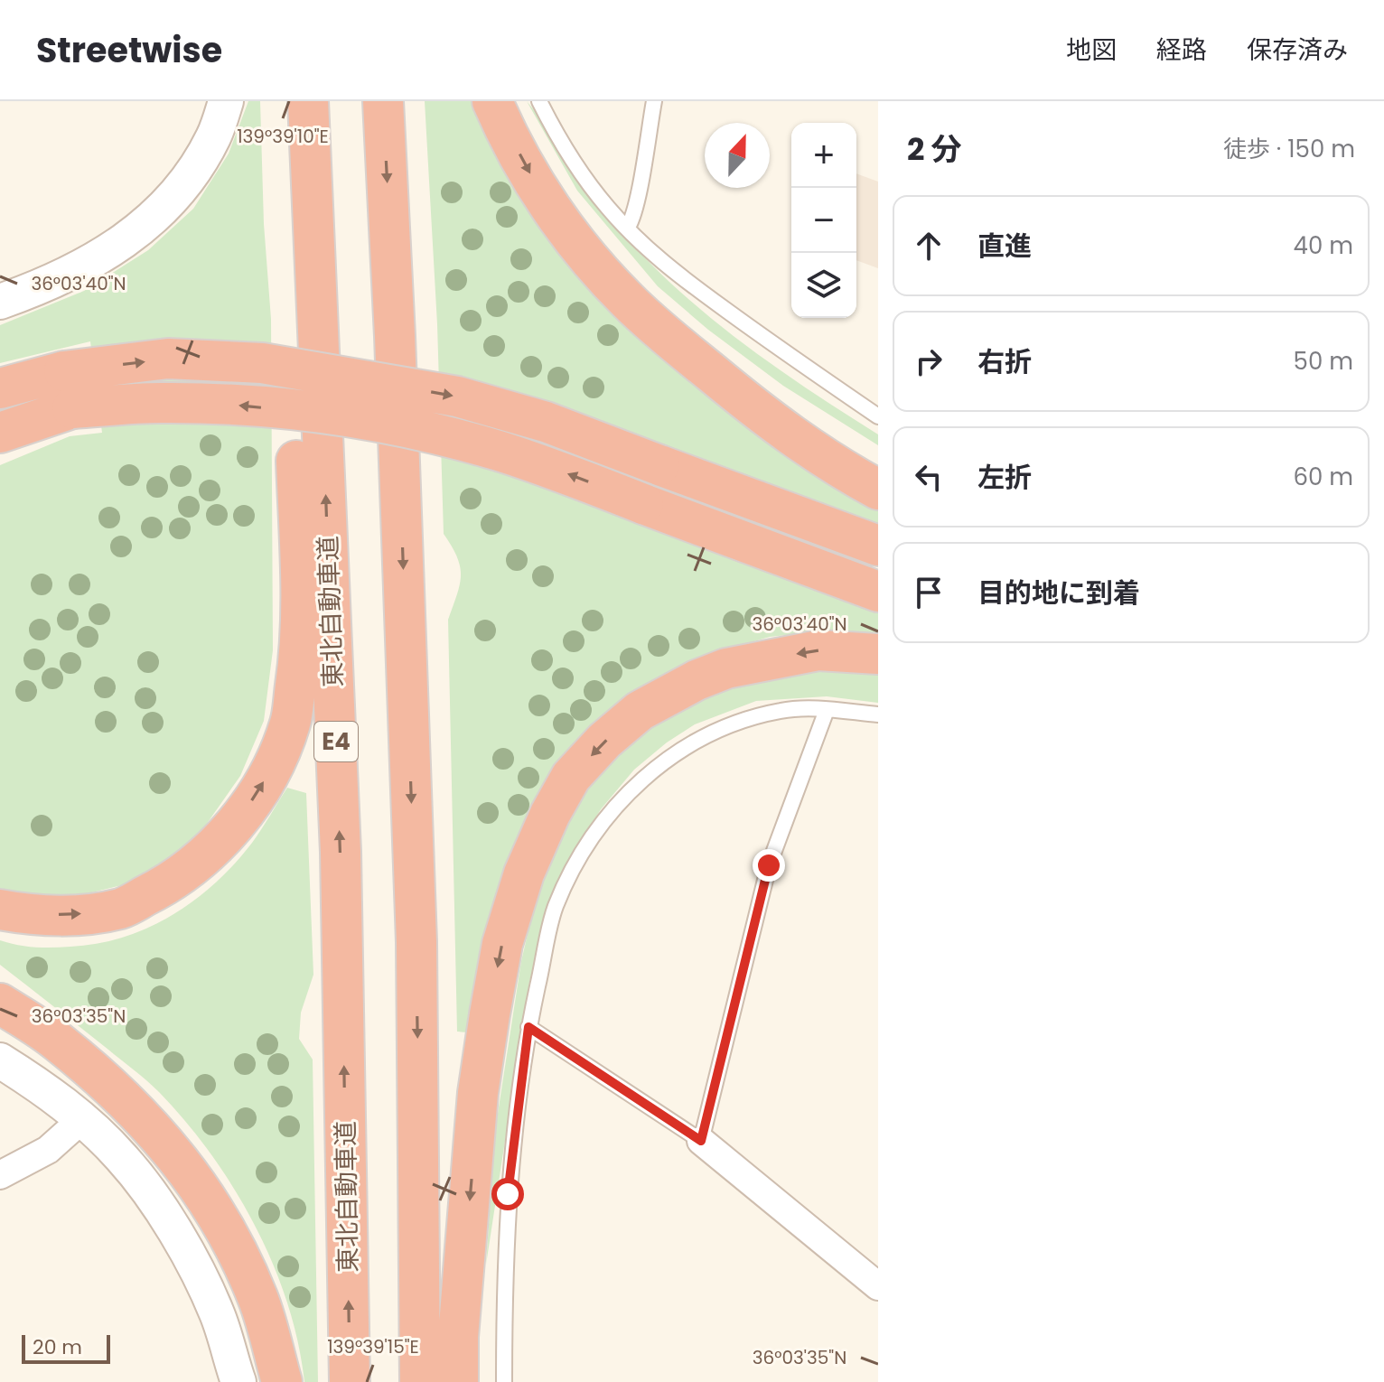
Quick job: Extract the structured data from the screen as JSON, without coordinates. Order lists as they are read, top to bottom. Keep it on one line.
{"streets":{"highway":["東北自動車道","E4"]},"scale_bar":"20 m","north":"top","page":{"header":"Streetwise","nav":["地図","経路","保存済み"],"heading":["2 分","徒歩 · 150 m"],"map_buttons":["+","−"],"list":[["直進","40 m"],["右折","50 m"],["左折","60 m"],"目的地に到着"],"scale":"20 m"},"coordinates":["139°39'10\"E","36°03'40\"N","36°03'35\"N","139°39'15\"E"]}
